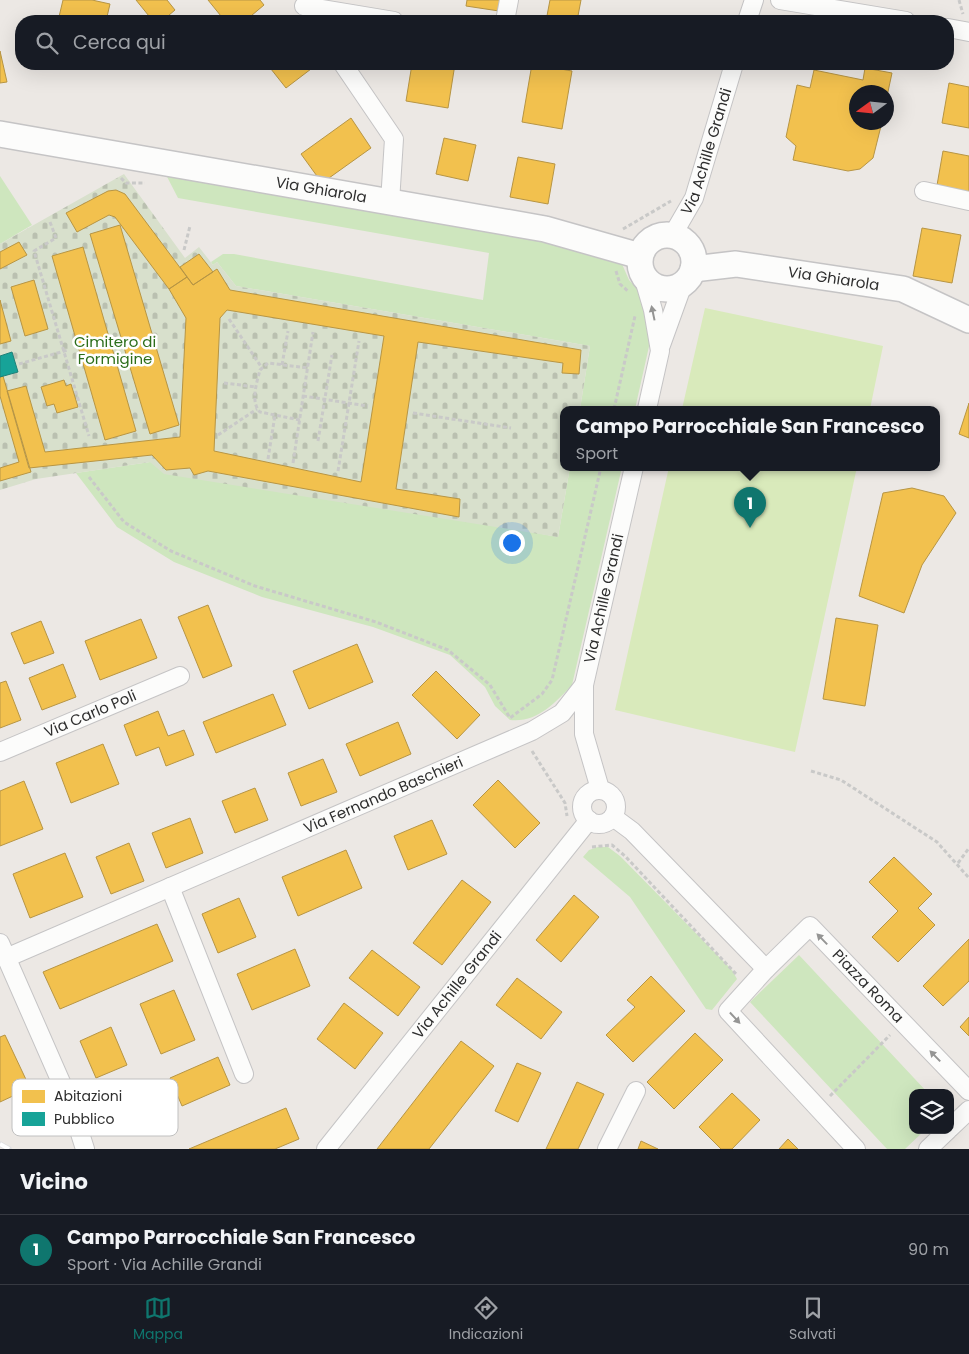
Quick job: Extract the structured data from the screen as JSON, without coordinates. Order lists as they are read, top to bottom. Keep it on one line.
{"streets":{"street":["Via Achille Grandi","Via Ghiarola","Via Carlo Poli","Via Fernando Baschieri","Piazza Roma"]},"crossings":[["Via Achille Grandi","Via Ghiarola"],["Via Achille Grandi","Via Fernando Baschieri"]],"parks":["Cimitero di Formigine"],"legend":["Abitazioni","Pubblico"],"north":"left","page":{"search":"Cerca qui","popup":["Campo Parrocchiale San Francesco","Sport"],"pins":"1","heading":"Vicino","list":[{"mark":"1","name":"Campo Parrocchiale San Francesco","note":"Sport · Via Achille Grandi","value":"90 m"}],"nav":["Mappa","Indicazioni","Salvati"]}}
